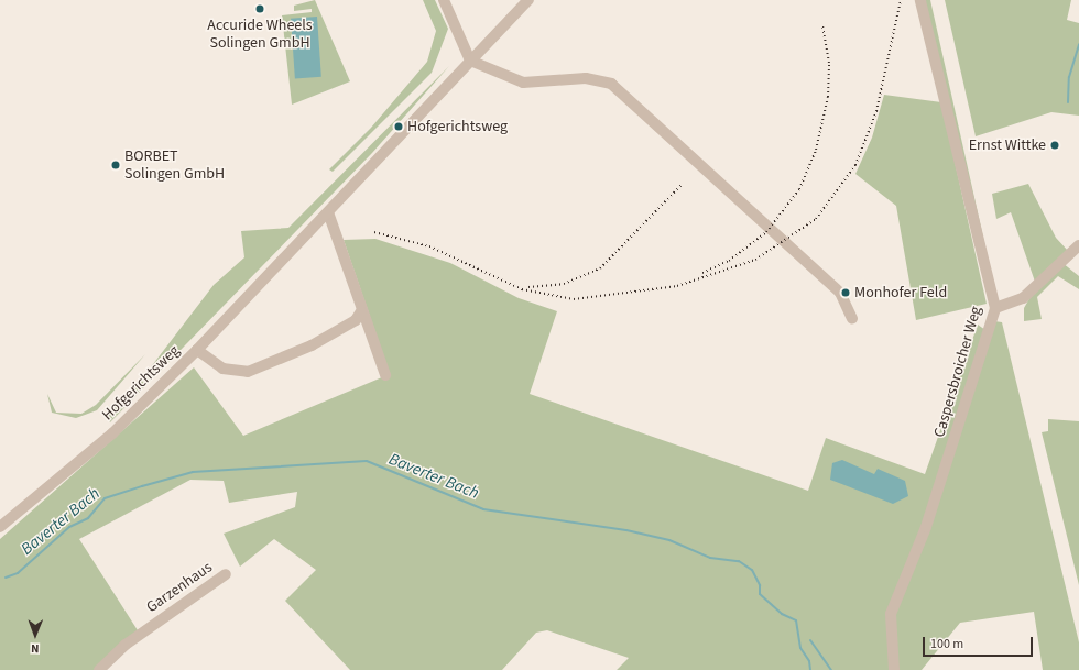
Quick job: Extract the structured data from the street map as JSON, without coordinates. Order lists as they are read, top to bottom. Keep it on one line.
{"streets":{"street":["Caspersbroicher Weg","Hofgerichtsweg","Garzenhaus"]},"water":["Baverter Bach"],"places":["Accuride Wheels Solingen GmbH","Hofgerichtsweg","Ernst Wittke","BORBET Solingen GmbH","Monhofer Feld"],"scale_bar":"100 m","north":"bottom"}
